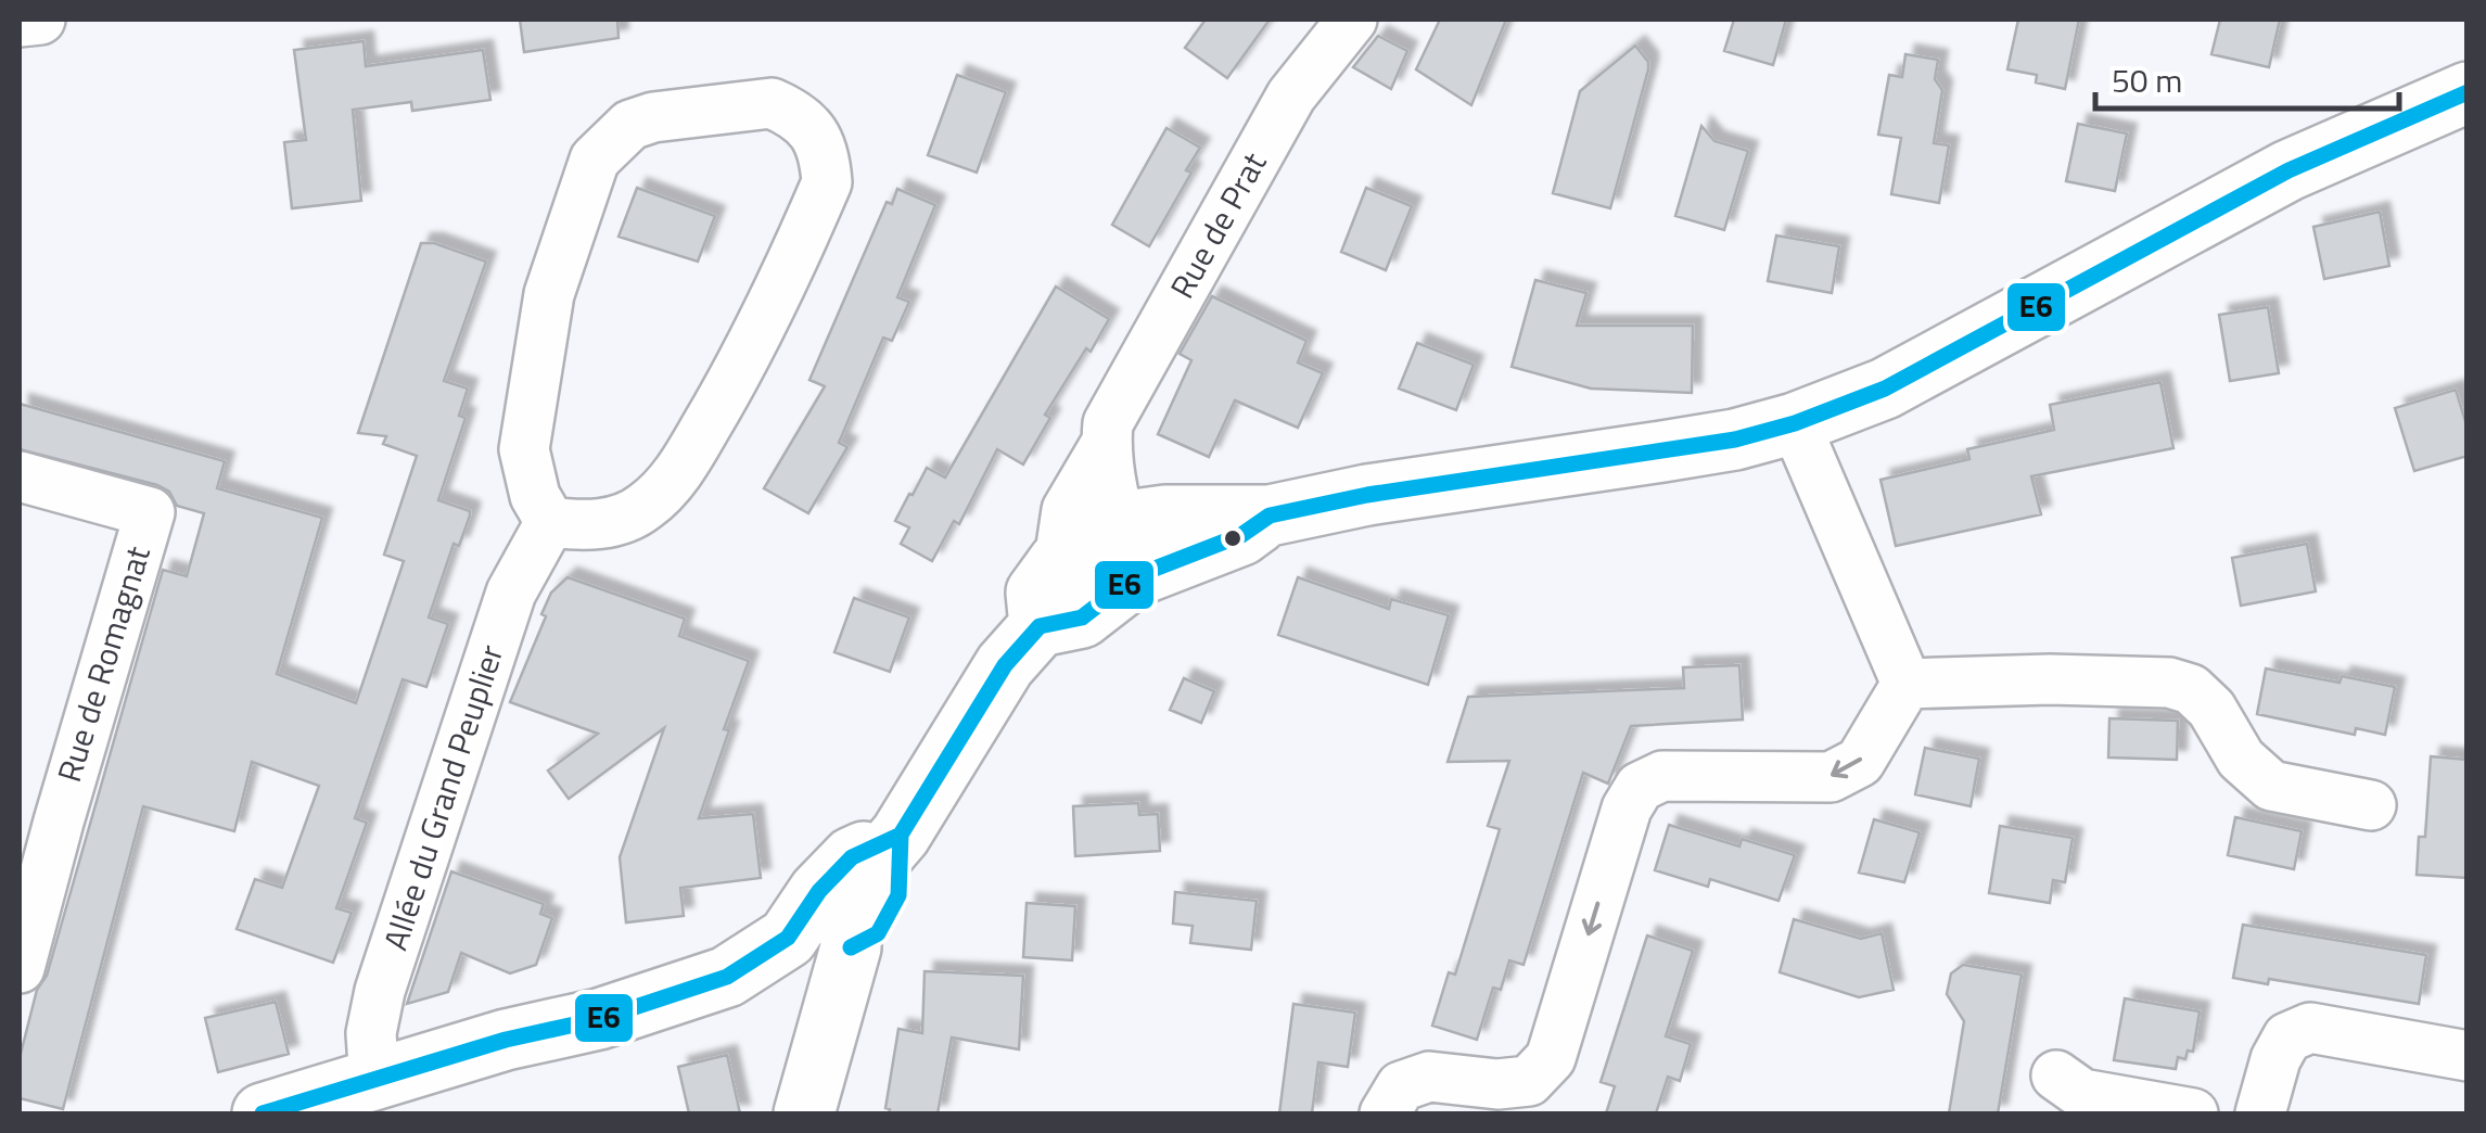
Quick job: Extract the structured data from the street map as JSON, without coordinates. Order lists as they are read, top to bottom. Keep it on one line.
{"streets":{"street":["Rue de Prat","Rue de Romagnat","Allée du Grand Peuplier"]},"lines":["transit line E6"],"scale_bar":"50 m"}
